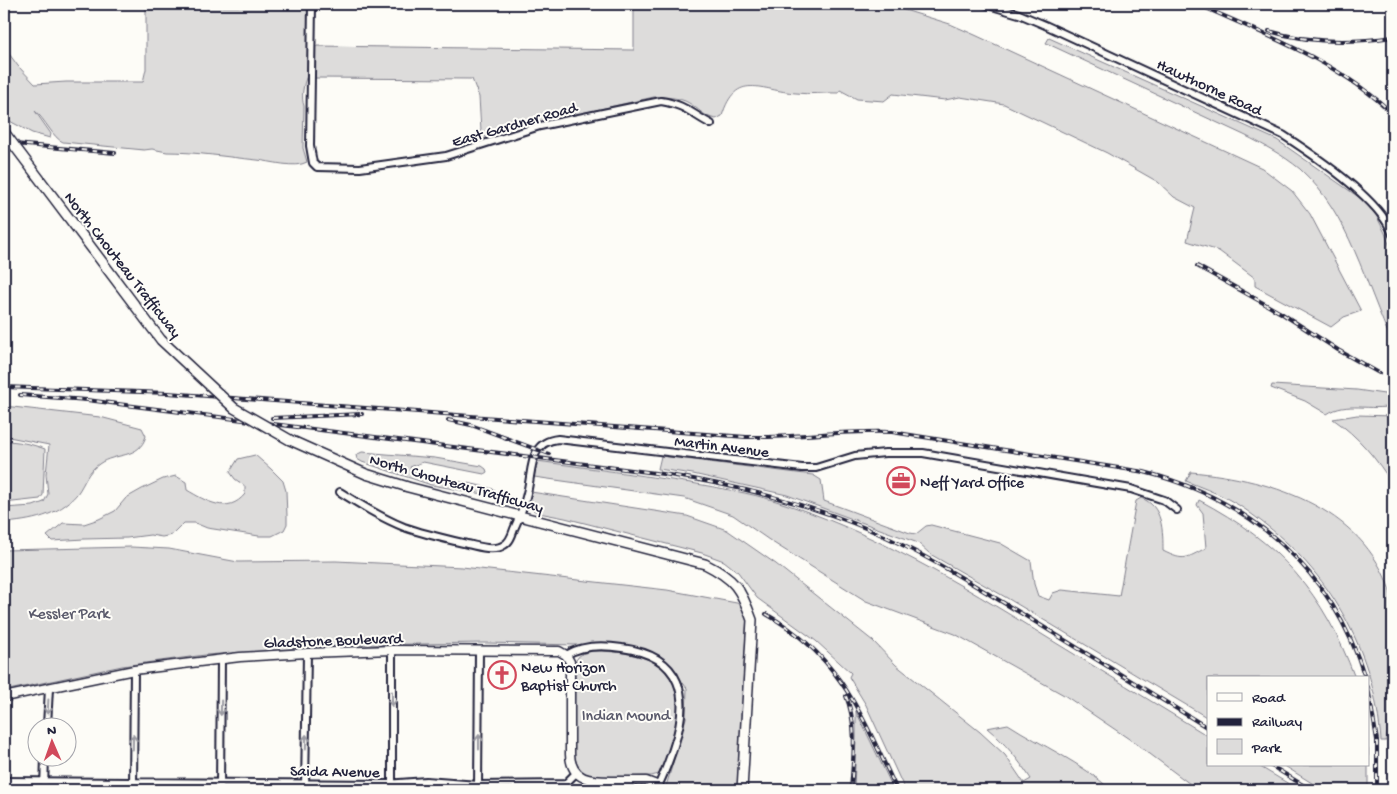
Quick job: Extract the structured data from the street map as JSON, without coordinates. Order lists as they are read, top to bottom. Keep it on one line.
{"streets":{"main road":["North Chouteau Trafficway"],"street":["Hawthorne Road","East Gardner Road","Martin Avenue","Gladstone Boulevard","Saida Avenue"]},"crossings":[["North Chouteau Trafficway","Martin Avenue"]],"parks":["Kessler Park","Indian Mound"],"places":{"office":["Neff Yard Office"],"church":["New Horizon Baptist Church"]},"legend":["Road","Railway","Park"],"north":"top"}
